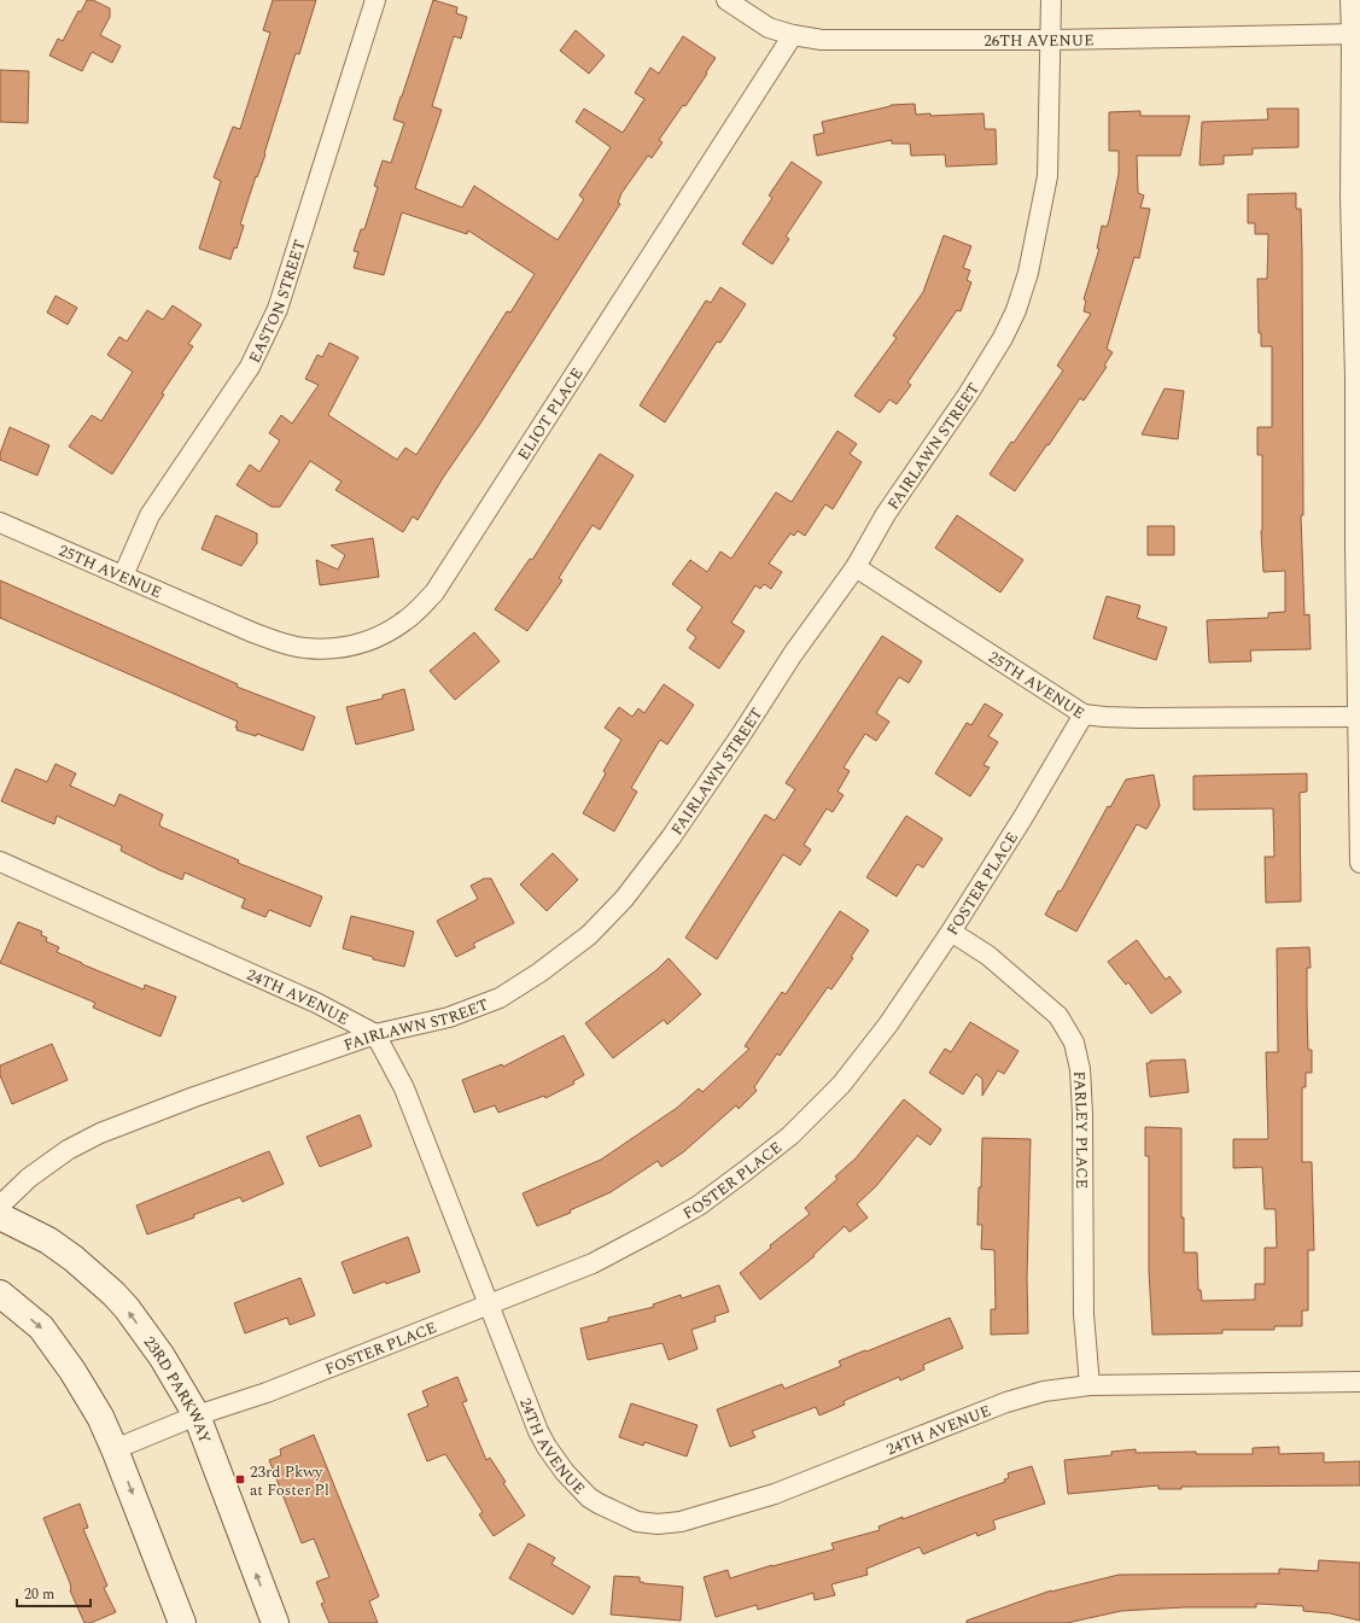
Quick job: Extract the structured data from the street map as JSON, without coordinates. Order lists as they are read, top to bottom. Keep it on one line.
{"streets":{"street":["26TH AVENUE","EASTON STREET","ELIOT PLACE","FAIRLAWN STREET","25TH AVENUE","FOSTER PLACE","24TH AVENUE","FARLEY PLACE","23RD PARKWAY"]},"crossings":[["26TH AVENUE","ELIOT PLACE"],["26TH AVENUE","FAIRLAWN STREET"],["EASTON STREET","25TH AVENUE"],["ELIOT PLACE","25TH AVENUE"],["FAIRLAWN STREET","25TH AVENUE"],["FAIRLAWN STREET","24TH AVENUE"],["25TH AVENUE","FOSTER PLACE"],["FOSTER PLACE","24TH AVENUE"],["FOSTER PLACE","FARLEY PLACE"],["FOSTER PLACE","23RD PARKWAY"],["24TH AVENUE","FARLEY PLACE"]],"places":{"transit":["23rd Pkwy at Foster Pl"]},"scale_bar":"20 m"}
